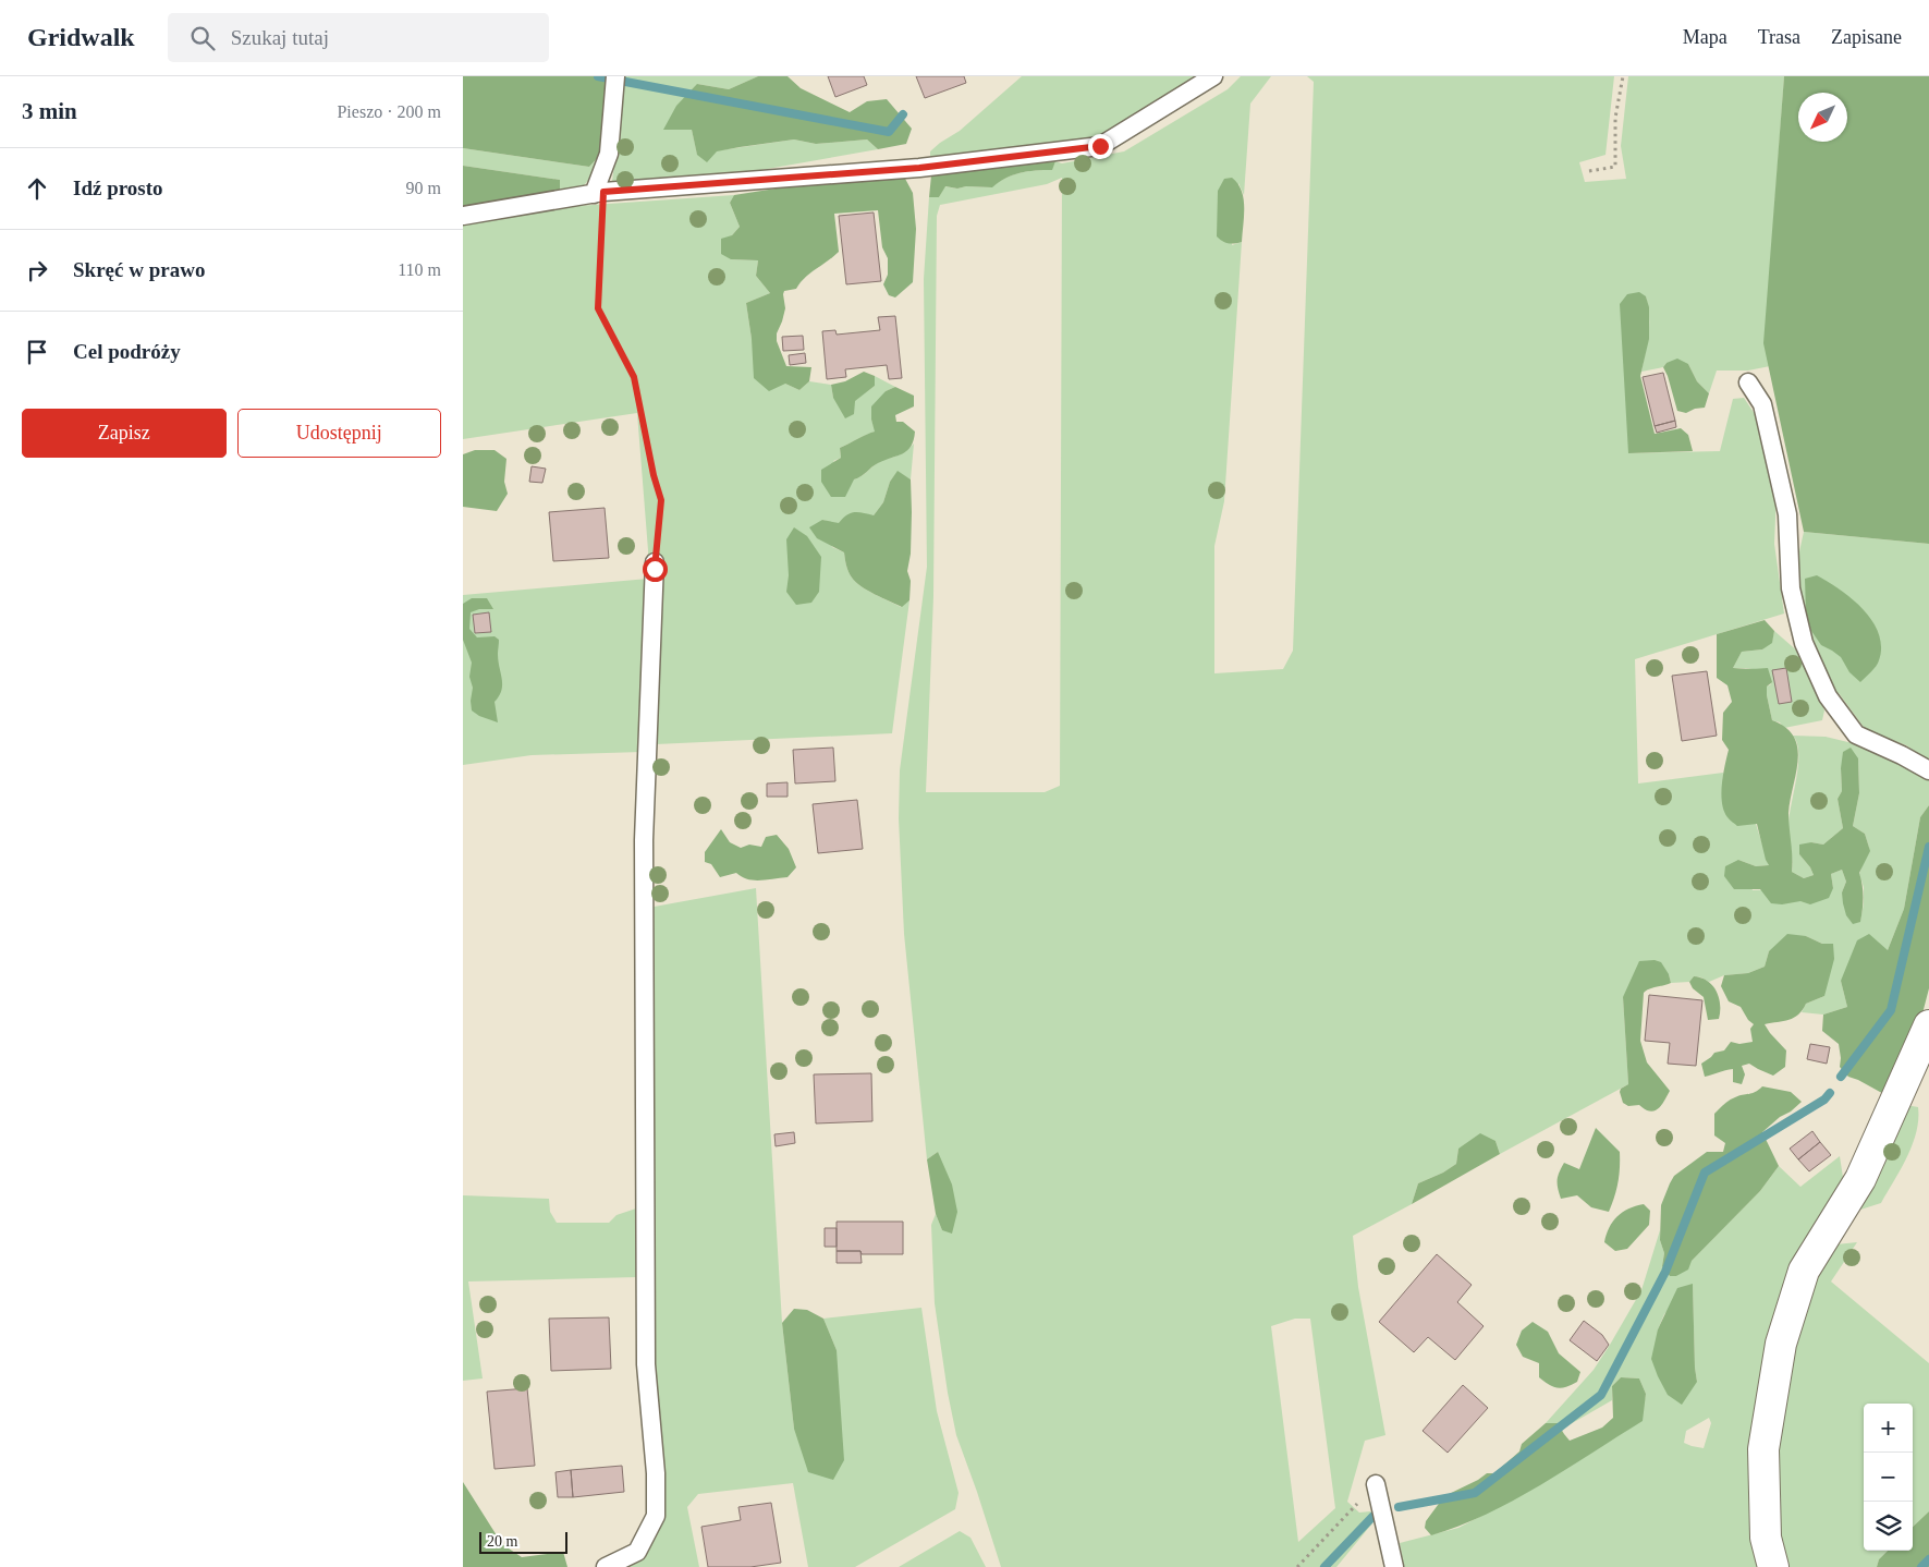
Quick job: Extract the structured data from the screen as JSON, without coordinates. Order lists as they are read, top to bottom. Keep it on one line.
{"scale_bar":"20 m","north":"bottom left","page":{"header":"Gridwalk","search":"Szukaj tutaj","nav":["Mapa","Trasa","Zapisane"],"heading":["3 min","Pieszo · 200 m"],"list":[["Idź prosto","90 m"],["Skręć w prawo","110 m"],"Cel podróży"],"buttons":["Zapisz","Udostępnij"],"map_buttons":["+","−"],"scale":"20 m"}}
